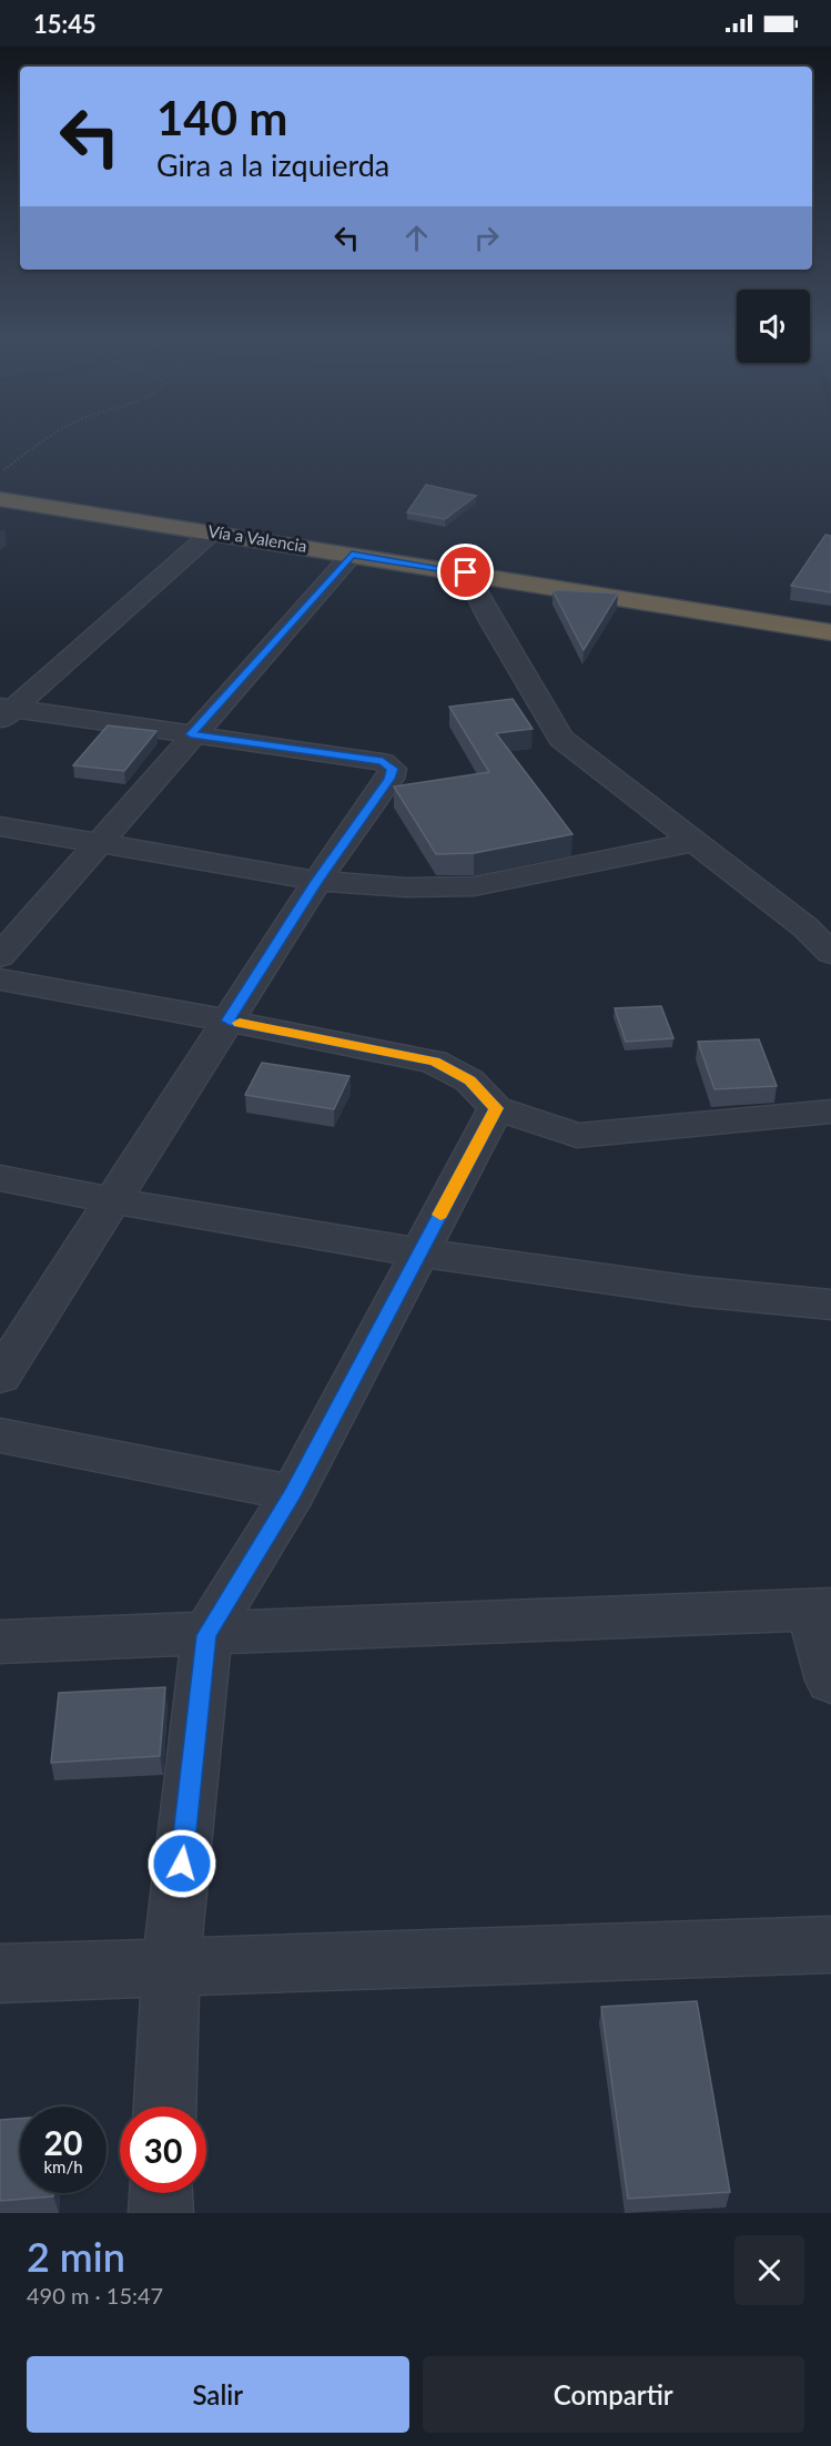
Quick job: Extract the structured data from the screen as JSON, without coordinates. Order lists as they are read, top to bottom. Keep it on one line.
{"streets":{"highway":["Vía a Valencia"]},"page":{"status":"15:45","turn":["140 m","Gira a la izquierda"],"speed":"20 km/h","limit":"30","heading":["2 min","490 m · 15:47"],"buttons":["Salir","Compartir"]}}
